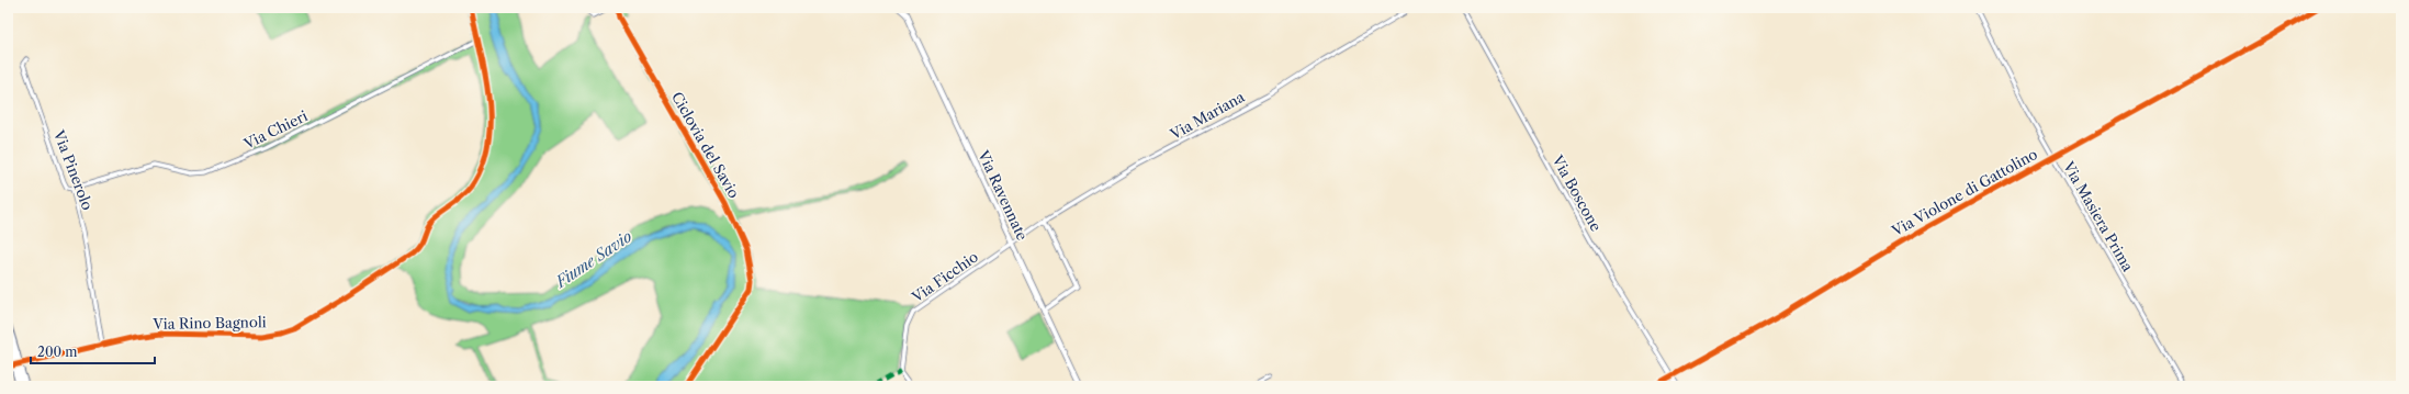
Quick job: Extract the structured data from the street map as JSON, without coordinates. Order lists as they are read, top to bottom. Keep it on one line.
{"streets":{"main road":["Via Ravennate"],"street":["Via Mariana","Via Chieri","Via Pinerolo","Via Violone di Gattolino","Via Boscone","Via Masiera Prima","Via Ficchio","Via Rino Bagnoli"],"cycle path":["Ciclovia del Savio"]},"crossings":[["Via Mariana","Via Ravennate"],["Via Mariana","Via Ficchio"],["Via Chieri","Via Pinerolo"],["Via Pinerolo","Via Rino Bagnoli"],["Via Violone di Gattolino","Via Boscone"],["Via Violone di Gattolino","Via Masiera Prima"],["Via Ravennate","Via Ficchio"]],"water":["Fiume Savio"],"scale_bar":"200 m"}
